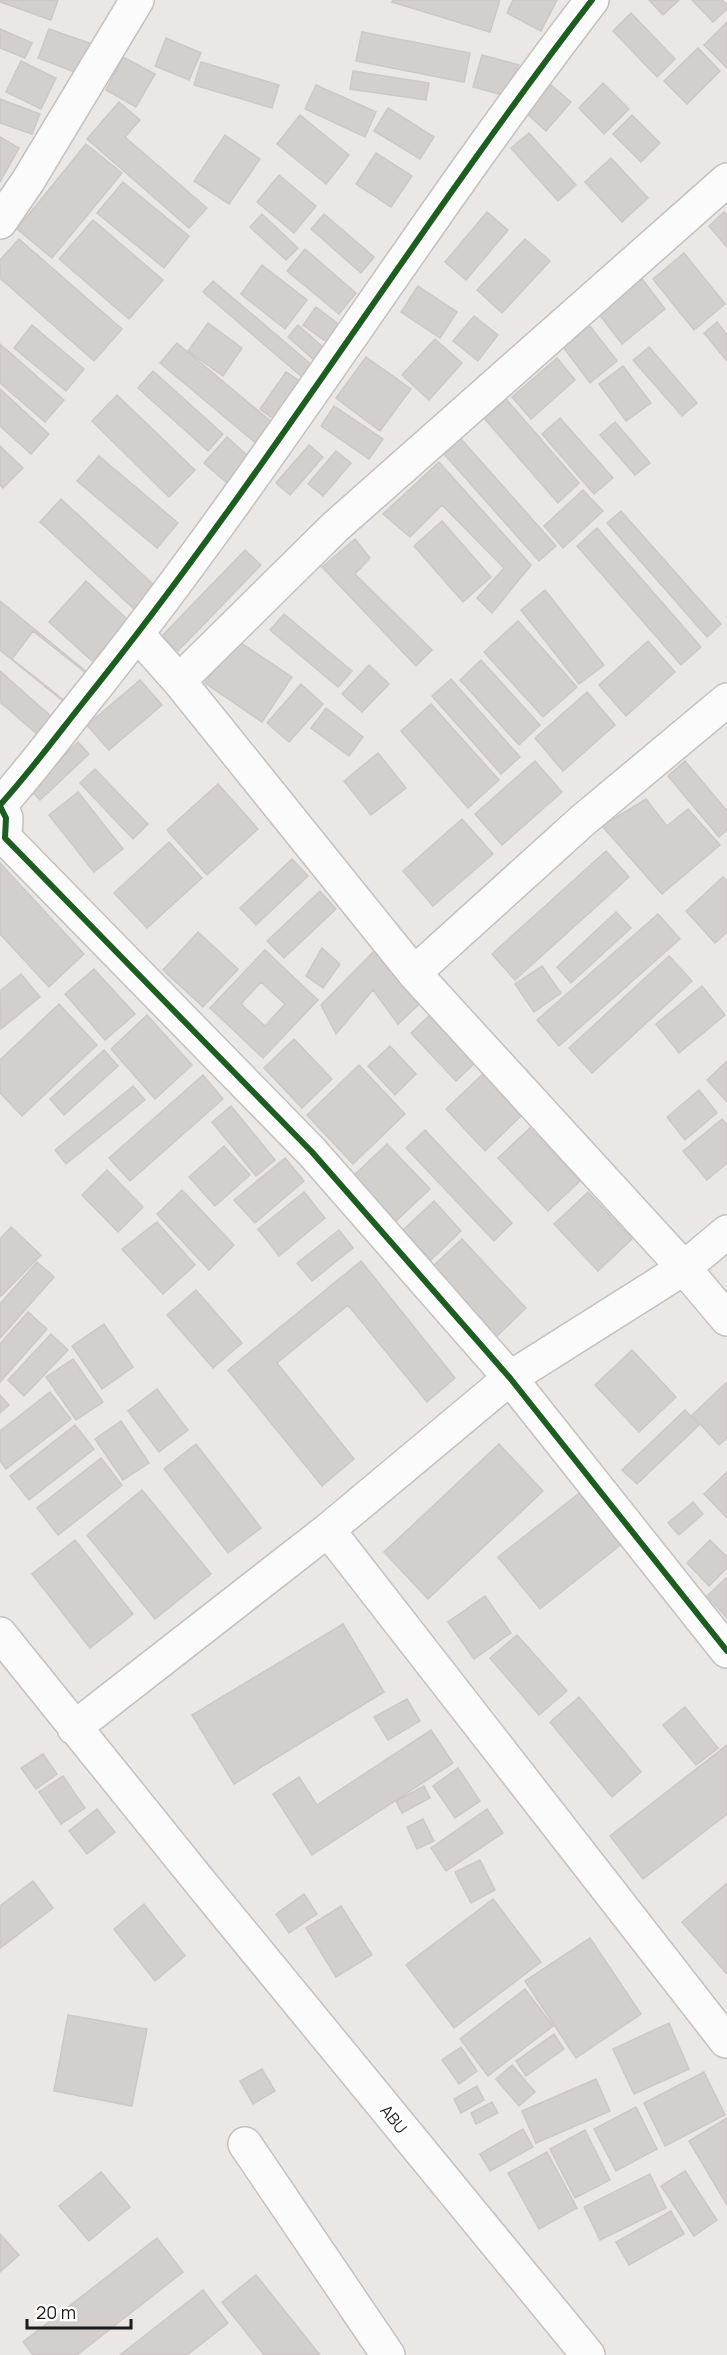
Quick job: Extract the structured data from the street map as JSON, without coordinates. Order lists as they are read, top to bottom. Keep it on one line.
{"streets":{"street":["ABU"]},"scale_bar":"20 m"}
